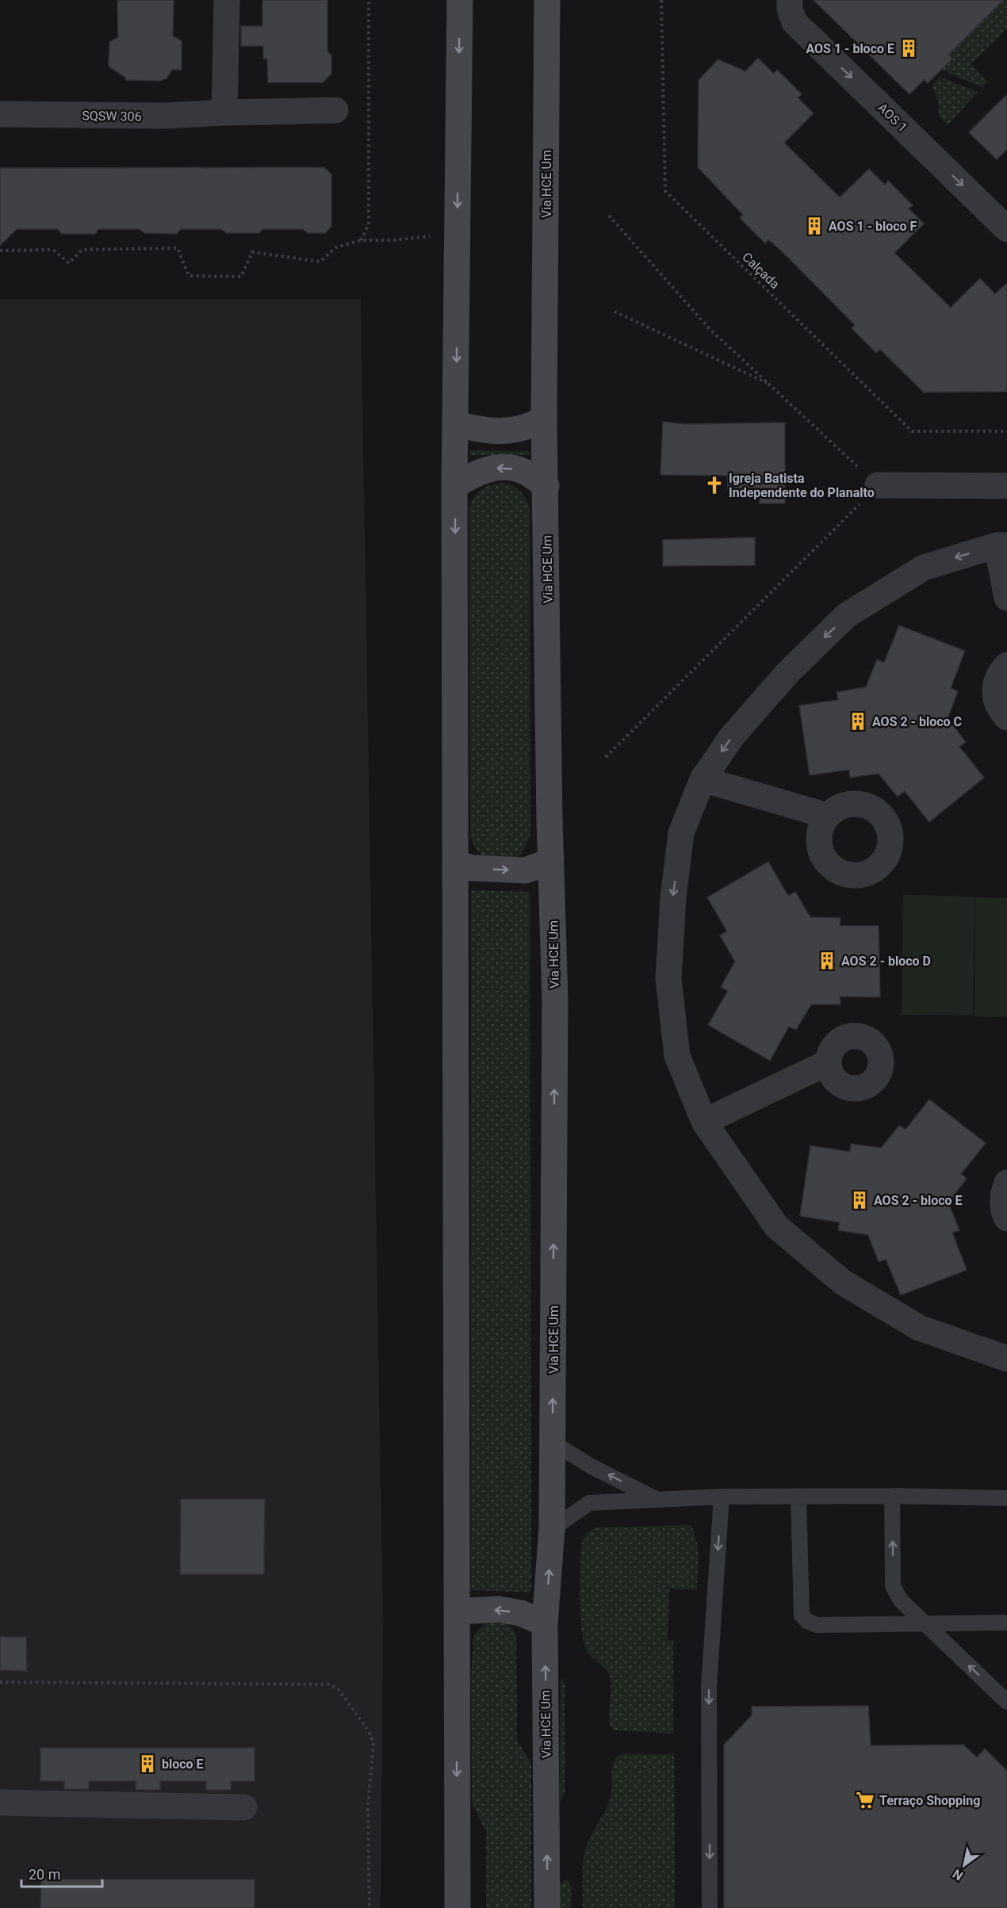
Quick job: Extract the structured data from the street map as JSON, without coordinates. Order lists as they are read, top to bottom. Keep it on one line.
{"streets":{"main road":["Via HCE Um"],"street":["SQSW 306","AOS 1"],"path":["Calçada"]},"one_way":["AOS 1"],"places":{"building":["AOS 1 - bloco E","AOS 1 - bloco F","AOS 2 - bloco C","AOS 2 - bloco D","AOS 2 - bloco E","bloco E"],"church":["Igreja Batista Independente do Planalto"],"supermarket":["Terraço Shopping"]},"scale_bar":"20 m","north":"bottom left"}
